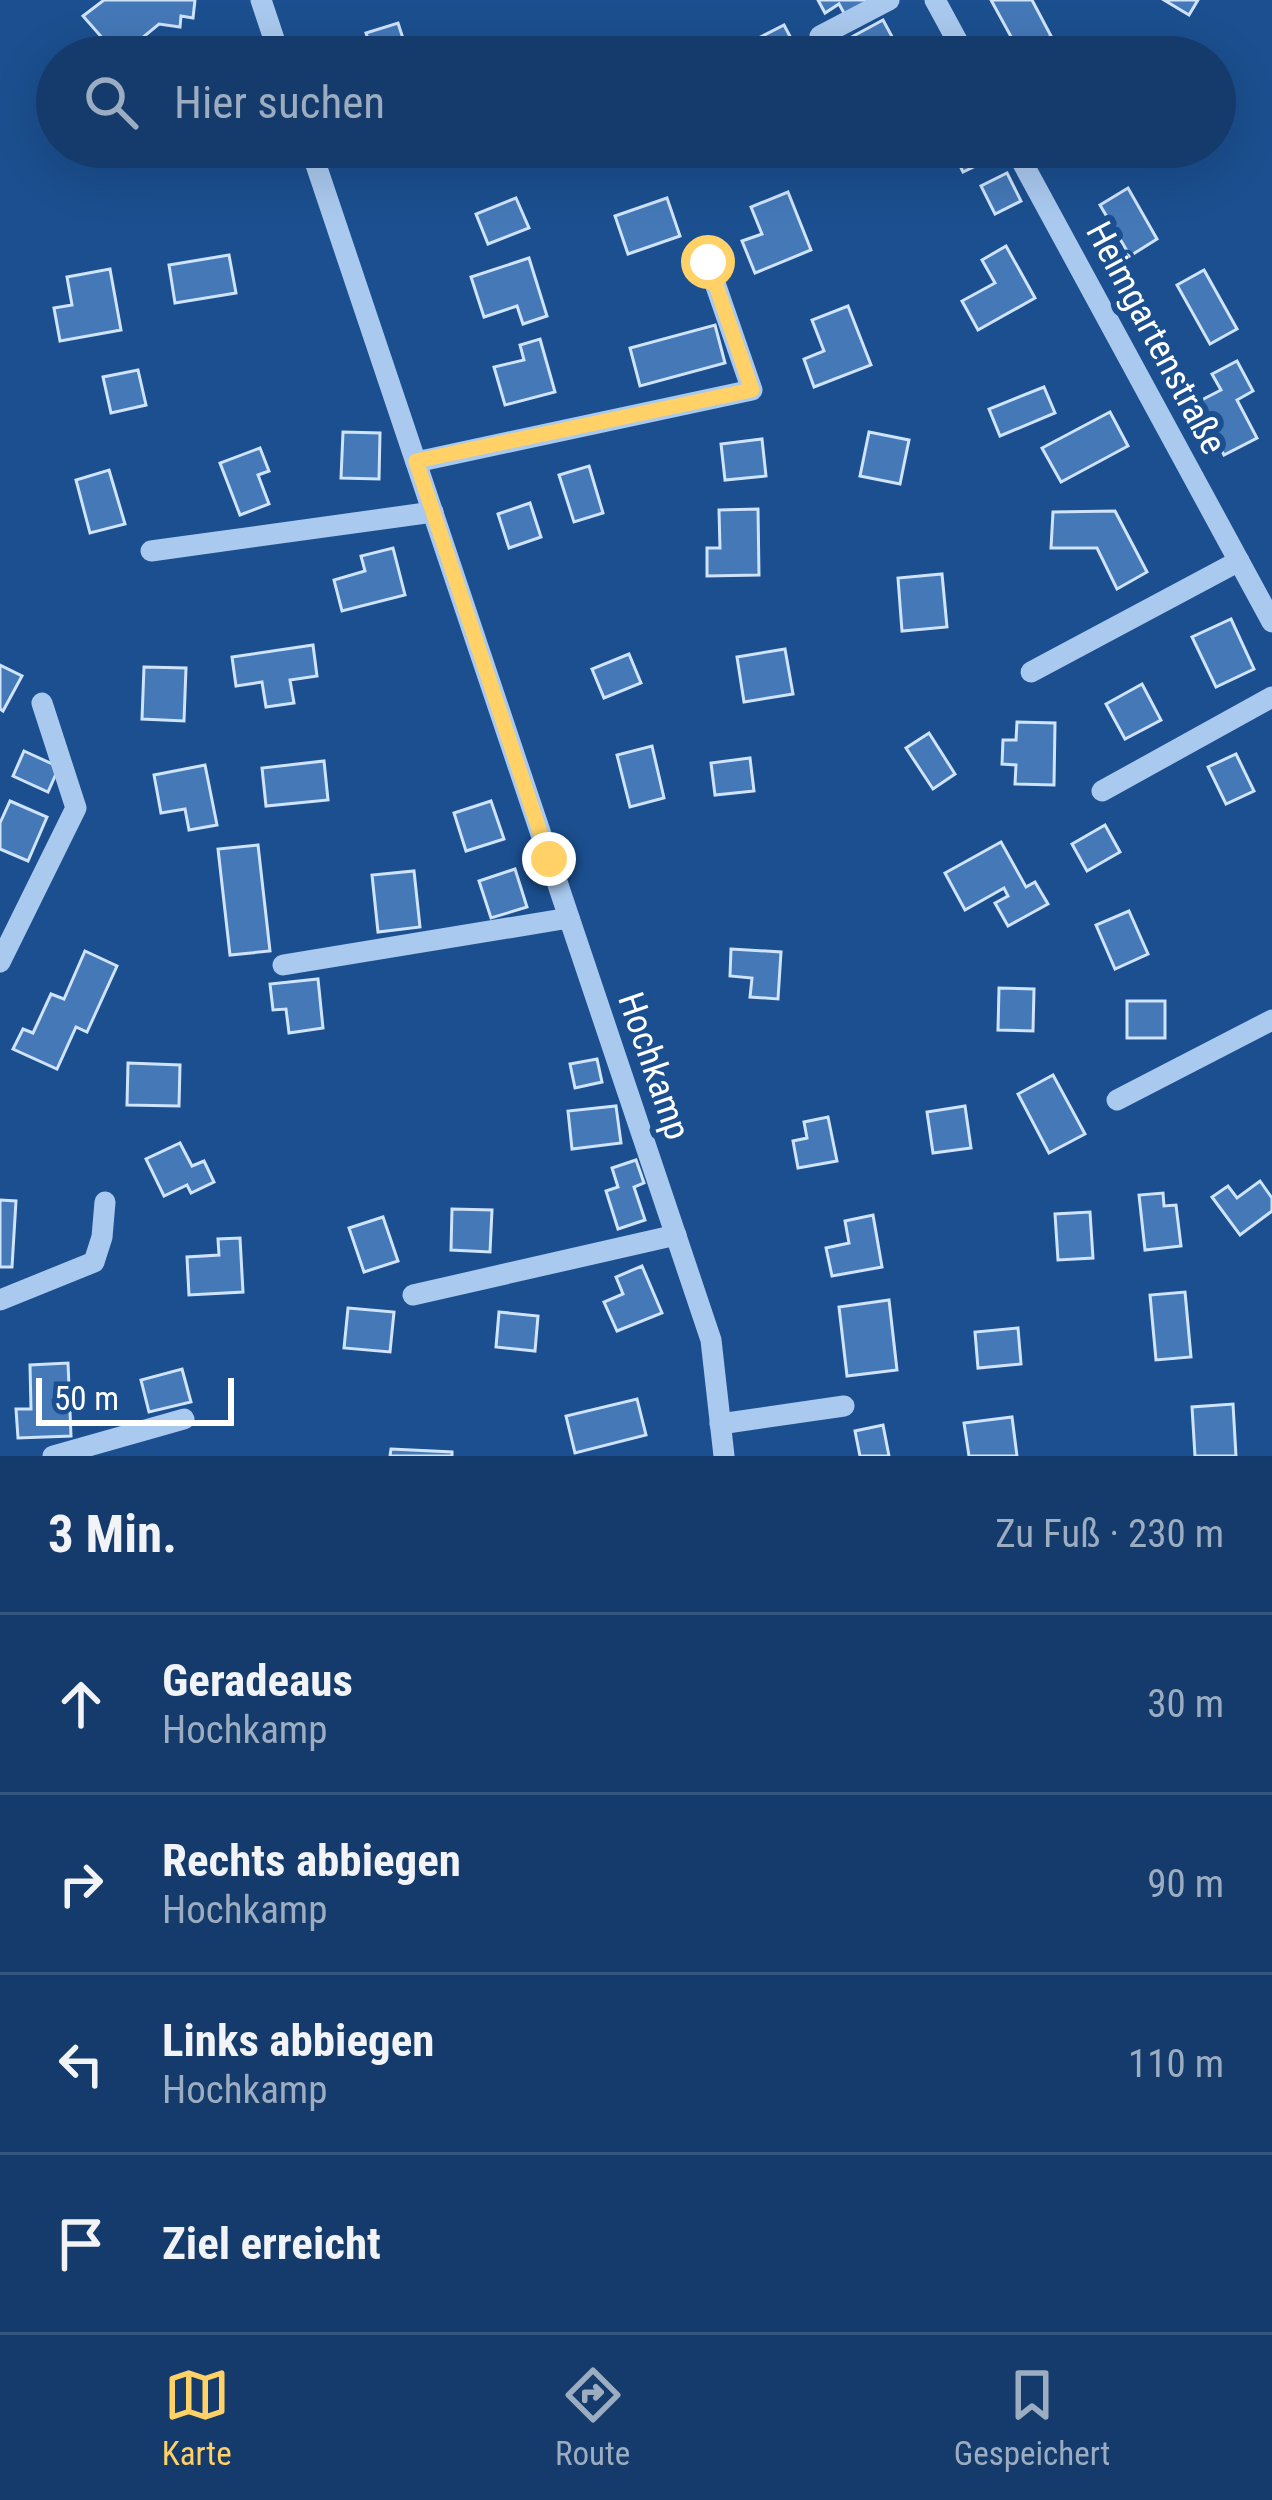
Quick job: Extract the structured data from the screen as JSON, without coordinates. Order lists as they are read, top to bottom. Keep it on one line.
{"streets":{"street":["Heimgartenstraße","Hochkamp"]},"scale_bar":"50 m","page":{"search":"Hier suchen","scale":"50 m","heading":["3 Min.","Zu Fuß · 230 m"],"list":[["Geradeaus","Hochkamp","30 m"],["Rechts abbiegen","Hochkamp","90 m"],["Links abbiegen","Hochkamp","110 m"],"Ziel erreicht"],"nav":["Karte","Route","Gespeichert"]}}
